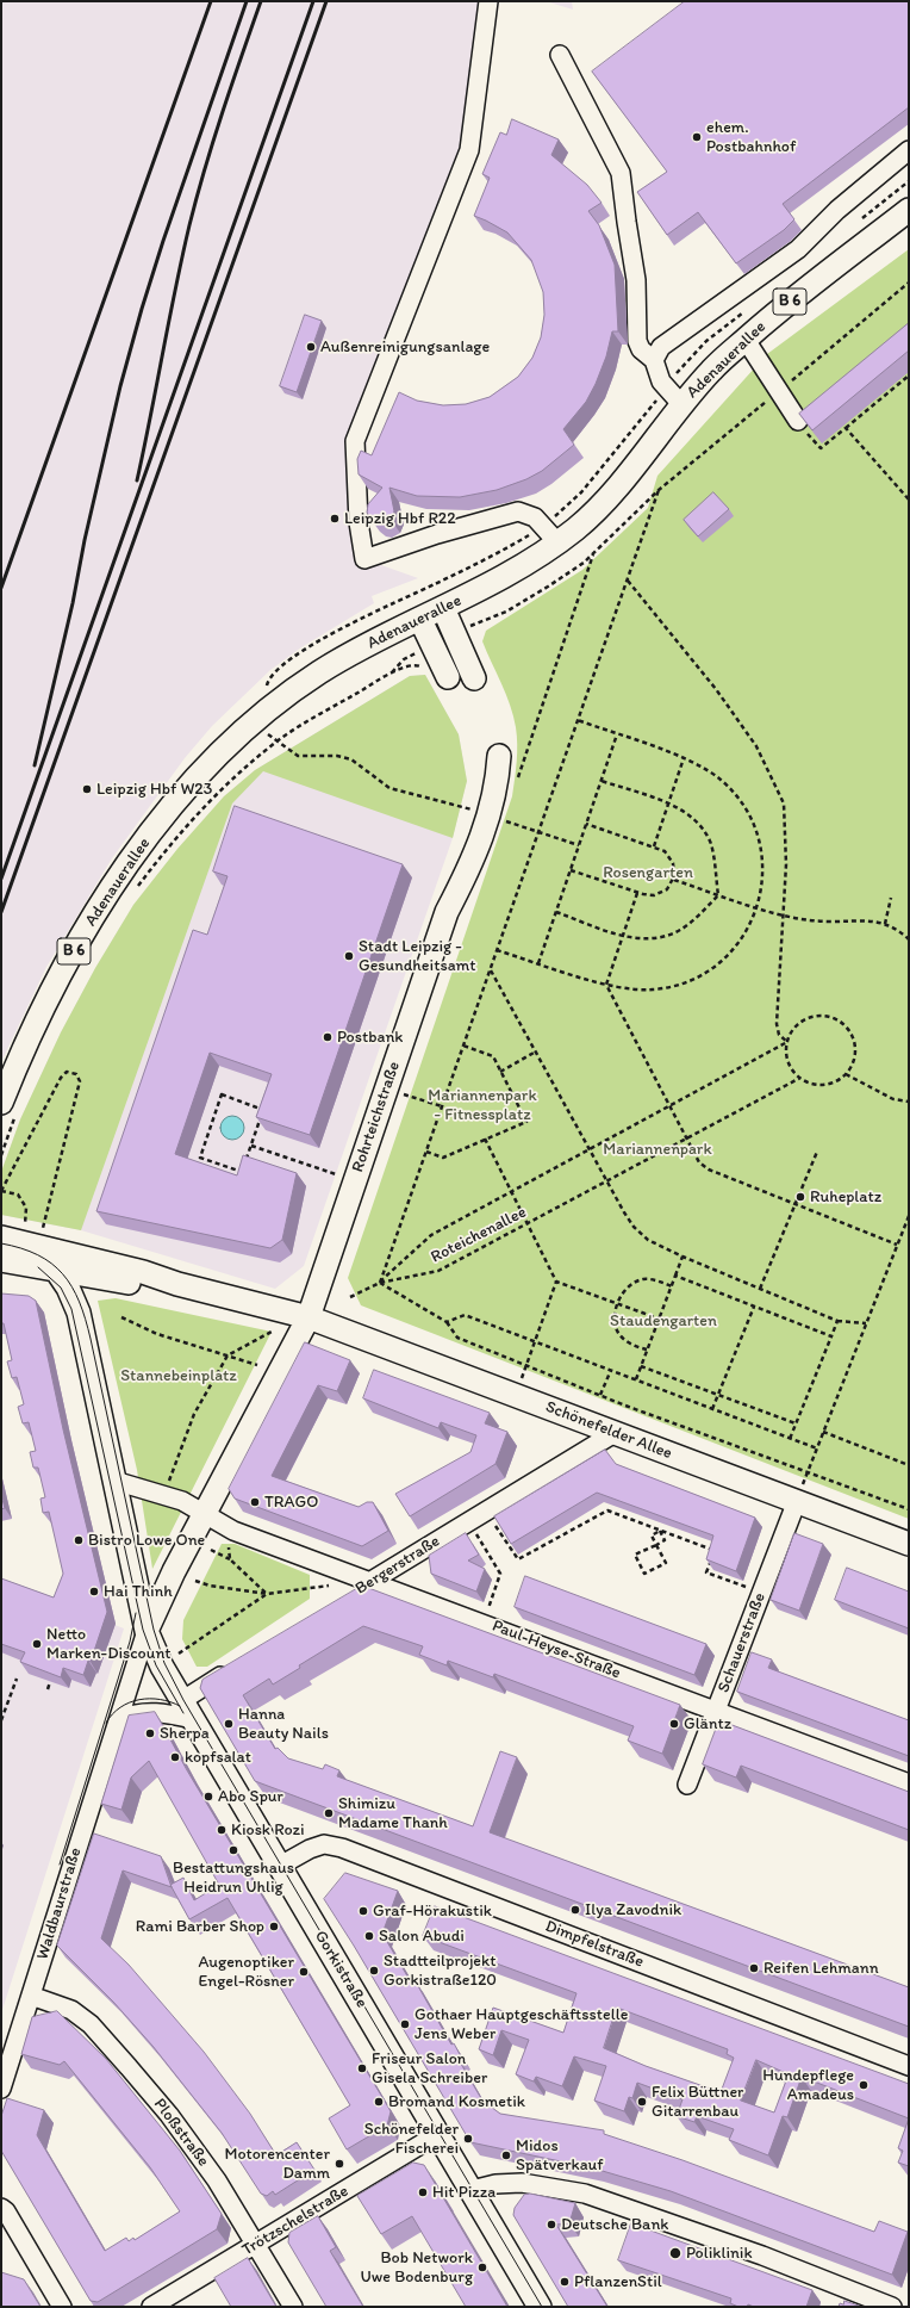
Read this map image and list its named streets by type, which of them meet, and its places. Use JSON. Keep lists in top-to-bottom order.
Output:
{
  "streets": {
    "main road": [
      "B 6",
      "Adenauerallee",
      "Rohrteichstraße",
      "Schönefelder Allee",
      "Gorkistraße"
    ],
    "street": [
      "Bergerstraße",
      "Schauerstraße",
      "Paul-Heyse-Straße",
      "Waldbaurstraße",
      "Dimpfelstraße",
      "Ploßstraße",
      "Trötzschelstraße"
    ],
    "path": ["Roteichenallee"]
  },
  "crossings": [
    ["Rohrteichstraße", "Schönefelder Allee"],
    ["Schönefelder Allee", "Bergerstraße"],
    ["Schönefelder Allee", "Schauerstraße"],
    ["Bergerstraße", "Paul-Heyse-Straße"],
    ["Schauerstraße", "Paul-Heyse-Straße"],
    ["Waldbaurstraße", "Gorkistraße"],
    ["Waldbaurstraße", "Ploßstraße"],
    ["Dimpfelstraße", "Gorkistraße"],
    ["Gorkistraße", "Trötzschelstraße"],
    ["Ploßstraße", "Trötzschelstraße"]
  ],
  "parks": [
    "Rosengarten",
    "Mariannenpark - Fitnessplatz",
    "Mariannenpark",
    "Staudengarten",
    "Stannebeinplatz"
  ],
  "places": [
    "ehem. Postbahnhof",
    "Außenreinigungsanlage",
    "Leipzig Hbf R22",
    "Leipzig Hbf W23",
    "Stadt Leipzig - Gesundheitsamt",
    "Postbank",
    "Ruheplatz",
    "TRAGO",
    "Bistro Lowe One",
    "Hai Thinh",
    "Netto Marken-Discount",
    "Hanna Beauty Nails",
    "Gläntz",
    "Sherpa",
    "kopfsalat",
    "Abo Spur",
    "Shimizu Madame Thanh",
    "Kiosk Rozi",
    "Bestattungshaus Heidrun Uhlig",
    "Ilya Zavodnik",
    "Graf-Hörakustik",
    "Rami Barber Shop",
    "Salon Abudi",
    "Reifen Lehmann",
    "Stadtteilprojekt Gorkistraße120",
    "Augenoptiker Engel-Rösner",
    "Gothaer Hauptgeschäftsstelle Jens Weber",
    "Friseur Salon Gisela Schreiber",
    "Hundepflege Amadeus",
    "Bromand Kosmetik",
    "Felix Büttner Gitarrenbau",
    "Schönefelder Fischerei",
    "Midos Spätverkauf",
    "Motorencenter Damm",
    "Hit Pizza",
    "Deutsche Bank",
    "Poliklinik",
    "Bob Network Uwe Bodenburg",
    "PflanzenStil"
  ]
}
